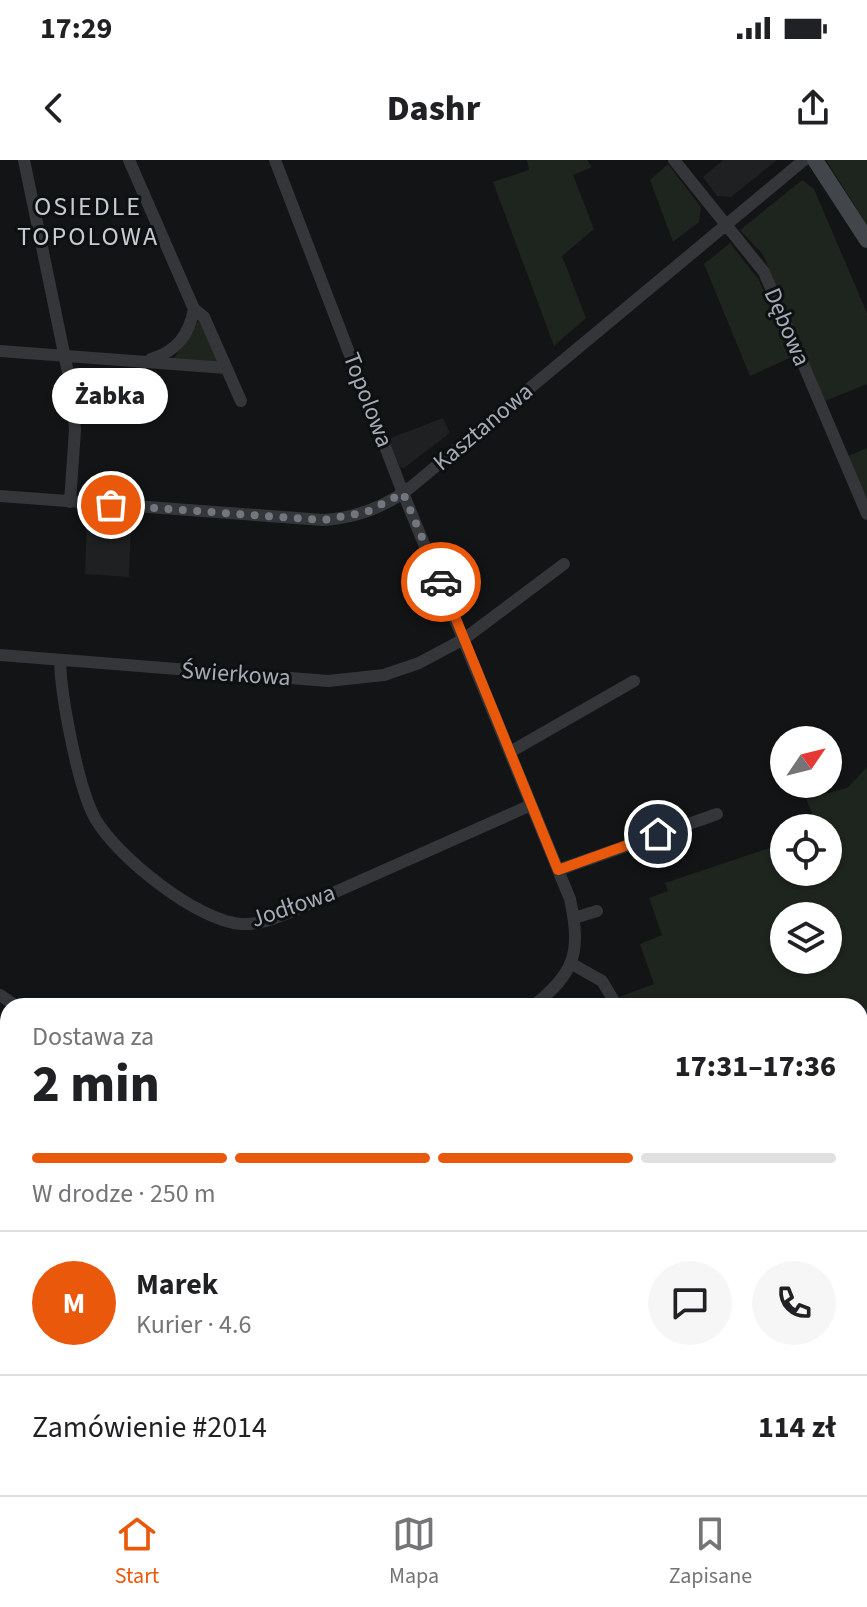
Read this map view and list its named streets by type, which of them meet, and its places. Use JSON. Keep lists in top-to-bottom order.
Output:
{
  "streets": {
    "street": [
      "Dębowa",
      "Topolowa",
      "Kasztanowa",
      "Świerkowa",
      "Jodłowa"
    ]
  },
  "crossings": [
    ["Dębowa", "Kasztanowa"],
    ["Topolowa", "Kasztanowa"],
    ["Topolowa", "Świerkowa"],
    ["Topolowa", "Jodłowa"],
    ["Świerkowa", "Jodłowa"]
  ],
  "districts": ["OSIEDLE TOPOLOWA"],
  "places": ["Żabka"],
  "north": "top right",
  "page": {
    "status": "17:29",
    "header": "Dashr",
    "bubble": "Żabka",
    "heading": ["2 min", "Dostawa za", "17:31–17:36"],
    "panel": [
      "Marek",
      "Kurier · 4.6",
      "Zamówienie #2014",
      "114 zł"
    ],
    "bar": "W drodze · 250 m",
    "round": "M",
    "tabs": ["Start", "Mapa", "Zapisane"]
  }
}
